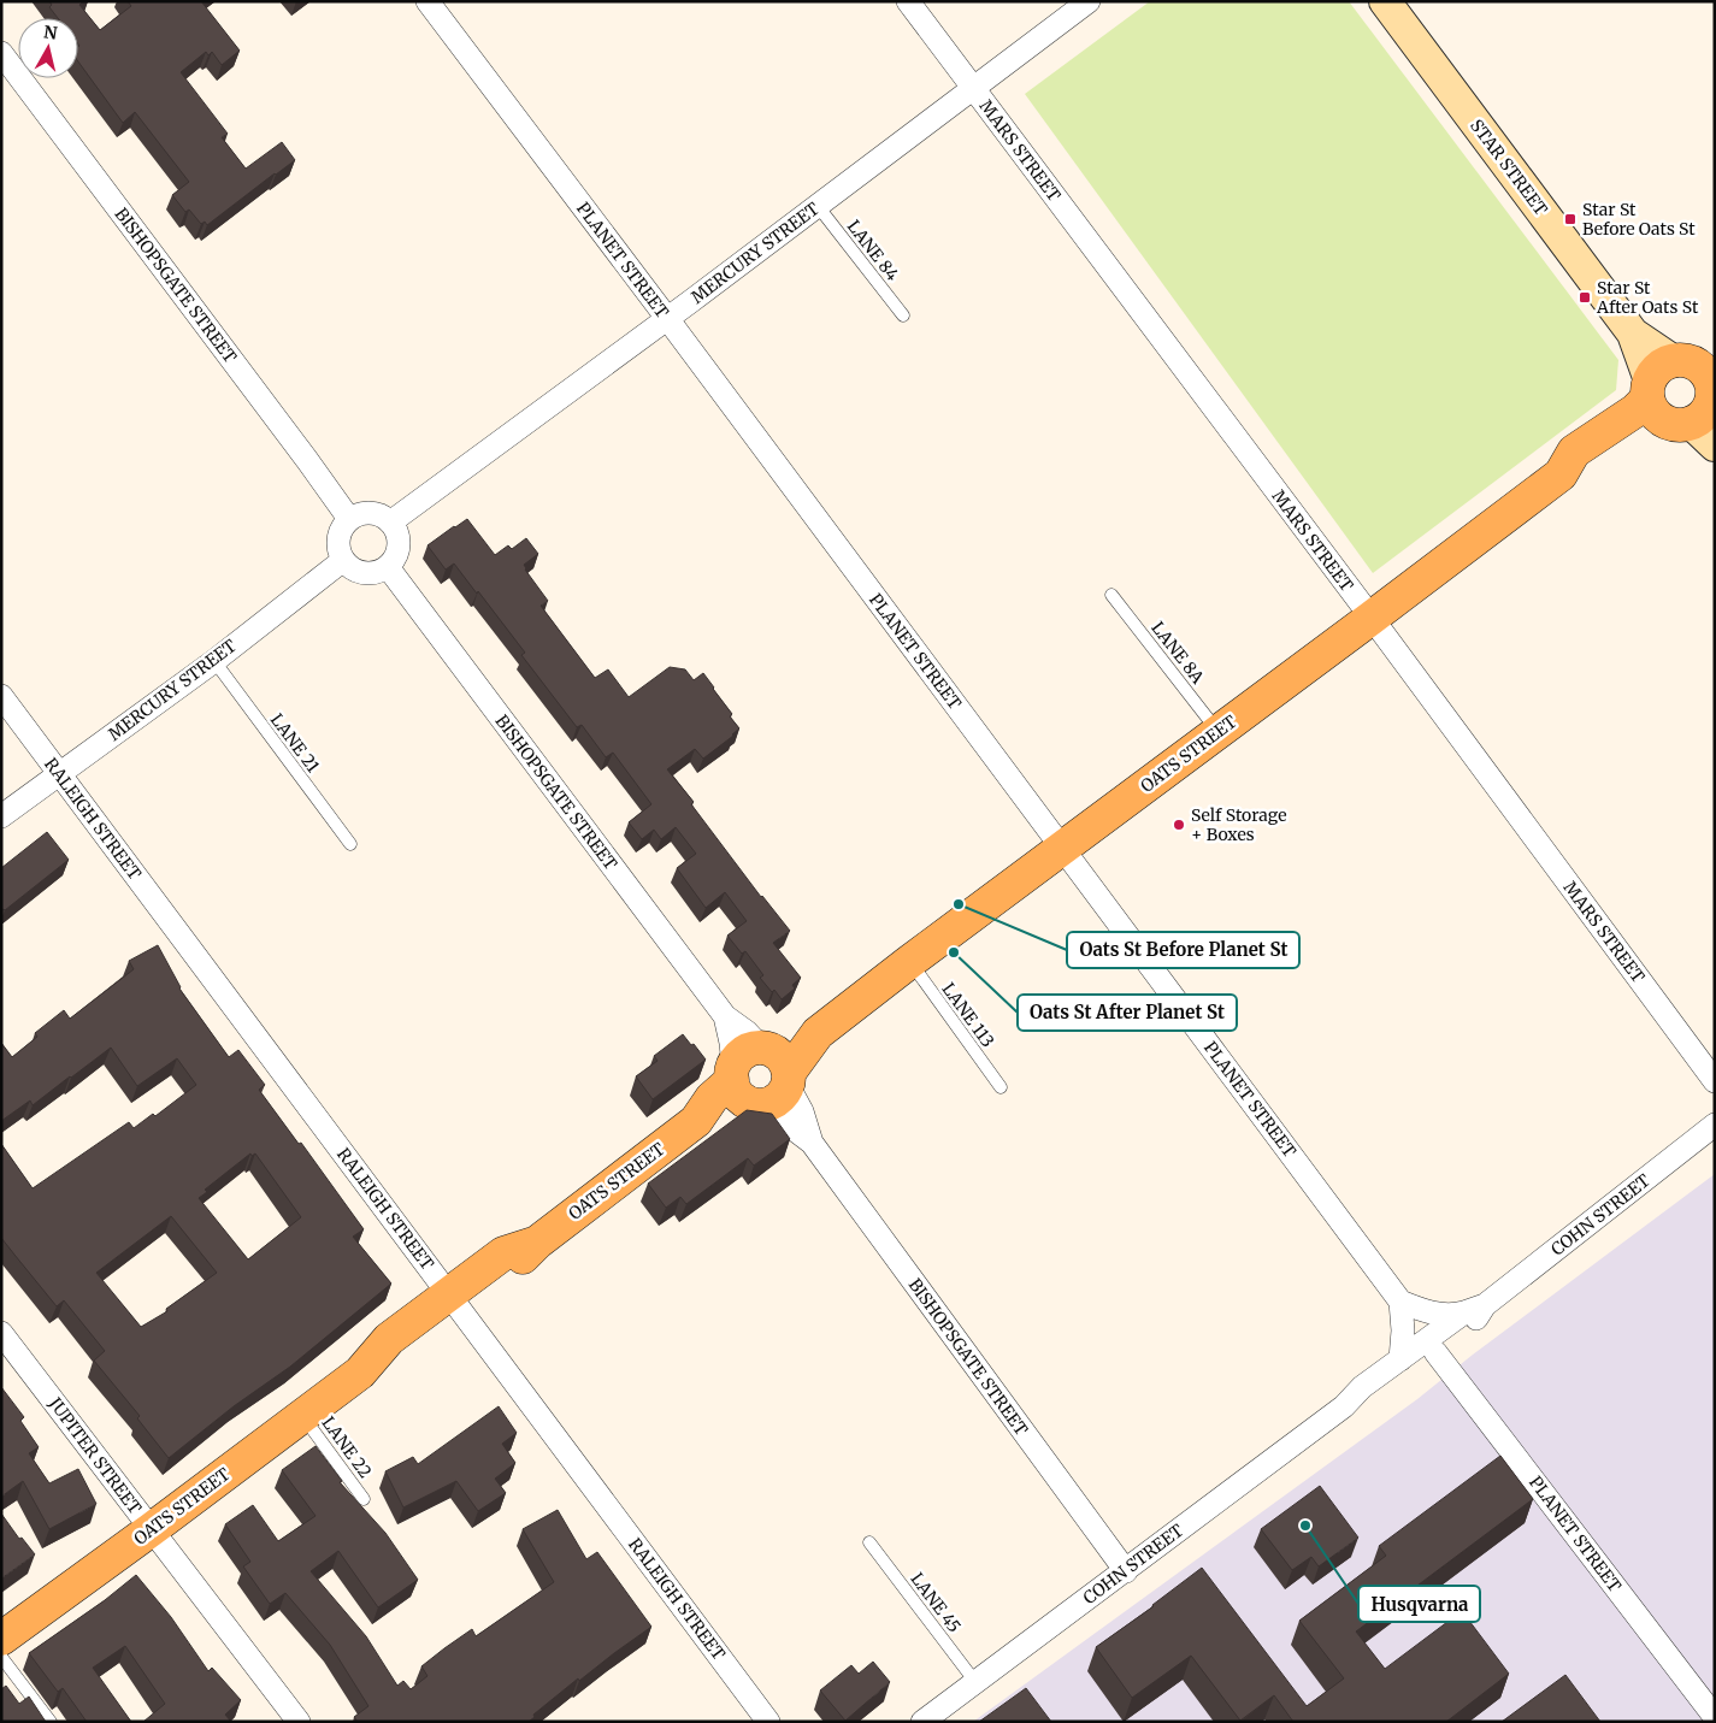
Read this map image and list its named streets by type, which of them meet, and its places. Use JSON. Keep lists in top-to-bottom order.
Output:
{
  "streets": {
    "main road": ["OATS STREET"],
    "street": [
      "MARS STREET",
      "STAR STREET",
      "MERCURY STREET",
      "PLANET STREET",
      "BISHOPSGATE STREET",
      "RALEIGH STREET",
      "COHN STREET",
      "JUPITER STREET"
    ],
    "lane": [
      "LANE 84",
      "LANE 8A",
      "LANE 21",
      "LANE 113",
      "LANE 22",
      "LANE 45"
    ]
  },
  "crossings": [
    ["MARS STREET", "MERCURY STREET"],
    ["MARS STREET", "OATS STREET"],
    ["STAR STREET", "OATS STREET"],
    ["LANE 84", "MERCURY STREET"],
    ["MERCURY STREET", "PLANET STREET"],
    ["MERCURY STREET", "BISHOPSGATE STREET"],
    ["MERCURY STREET", "LANE 21"],
    ["MERCURY STREET", "RALEIGH STREET"],
    ["PLANET STREET", "OATS STREET"],
    ["PLANET STREET", "COHN STREET"],
    ["BISHOPSGATE STREET", "OATS STREET"],
    ["BISHOPSGATE STREET", "COHN STREET"],
    ["LANE 8A", "OATS STREET"],
    ["OATS STREET", "RALEIGH STREET"],
    ["OATS STREET", "LANE 113"],
    ["OATS STREET", "LANE 22"],
    ["OATS STREET", "JUPITER STREET"],
    ["COHN STREET", "LANE 45"]
  ],
  "places": {
    "transit": ["Star St Before Oats St", "Star St After Oats St"],
    "other": [
      "Self Storage + Boxes",
      "Oats St Before Planet St",
      "Oats St After Planet St",
      "Husqvarna"
    ]
  },
  "north": "top"
}
